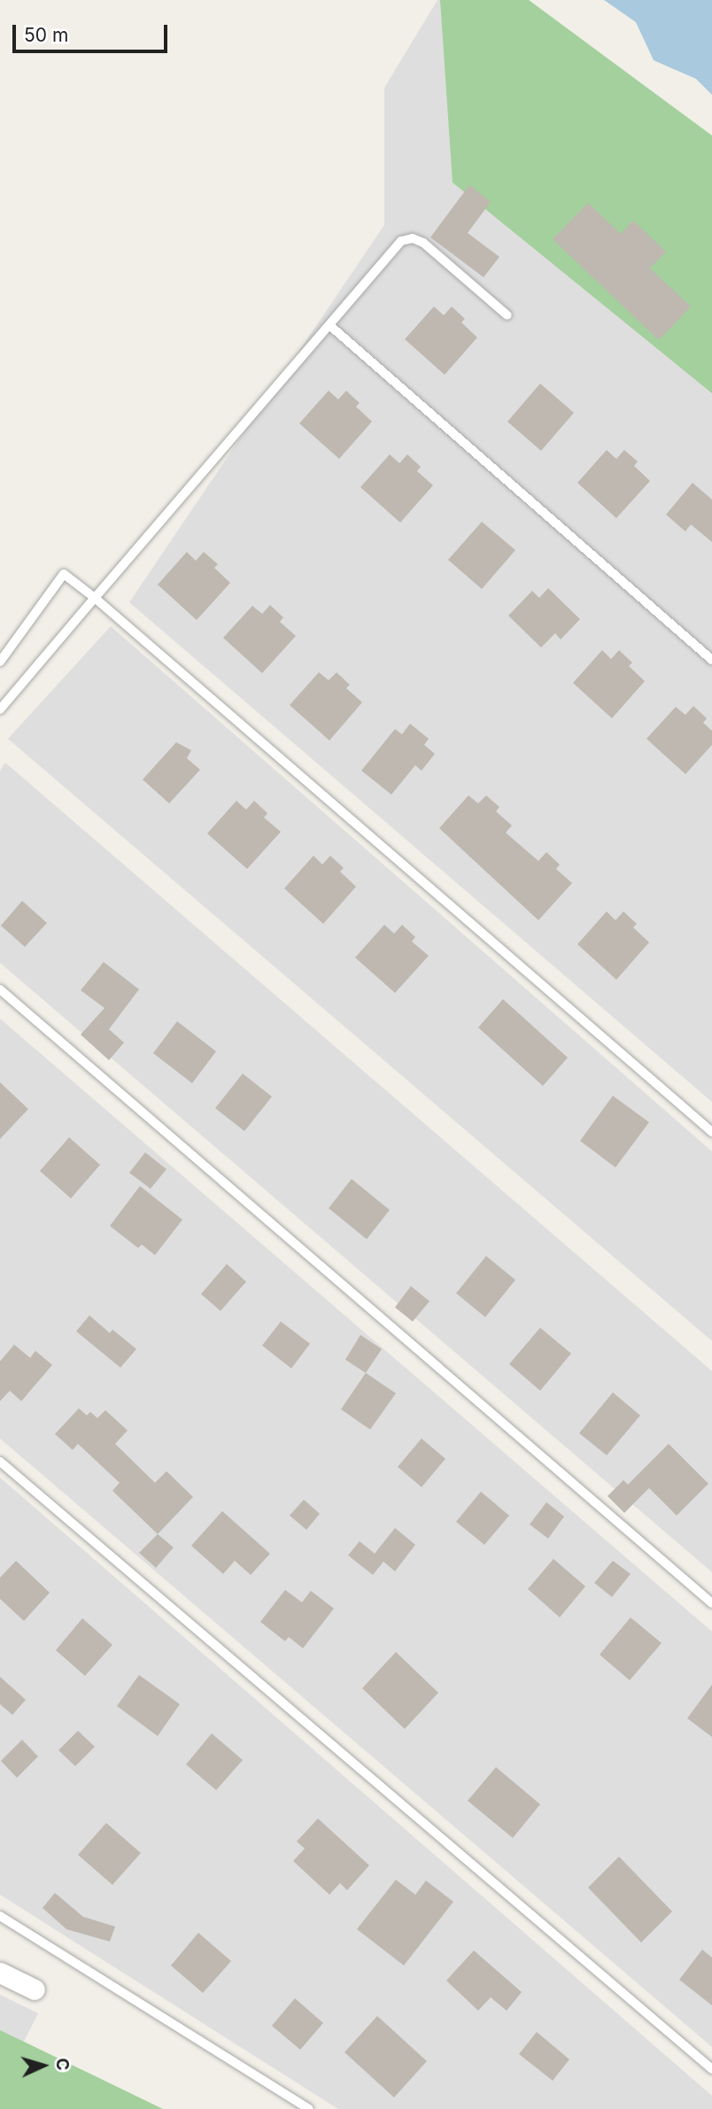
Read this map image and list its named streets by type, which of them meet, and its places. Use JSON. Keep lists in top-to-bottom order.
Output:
{
  "scale_bar": "50 m",
  "north": "right"
}
